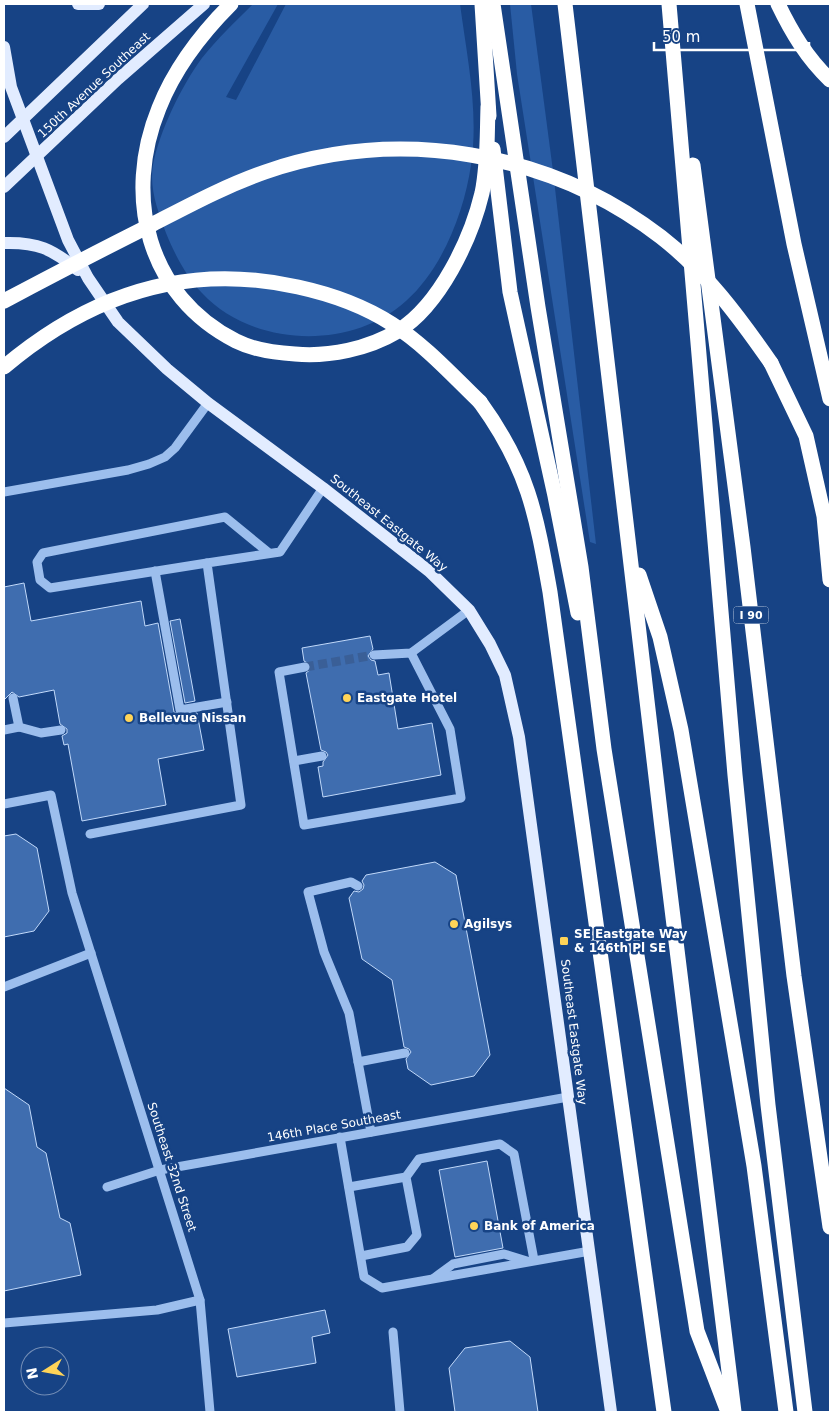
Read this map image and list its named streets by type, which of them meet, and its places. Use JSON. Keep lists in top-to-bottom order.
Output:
{
  "streets": {
    "highway": ["I 90"],
    "main road": ["150th Avenue Southeast", "Southeast Eastgate Way"],
    "street": ["146th Place Southeast", "Southeast 32nd Street"]
  },
  "crossings": [
    ["150th Avenue Southeast", "Southeast Eastgate Way"],
    ["Southeast Eastgate Way", "146th Place Southeast"],
    ["146th Place Southeast", "Southeast 32nd Street"]
  ],
  "places": {
    "other": [
      "Eastgate Hotel",
      "Bellevue Nissan",
      "Agilsys",
      "Bank of America"
    ],
    "transit": ["SE Eastgate Way & 146th Pl SE"]
  },
  "scale_bar": "50 m",
  "north": "left"
}
